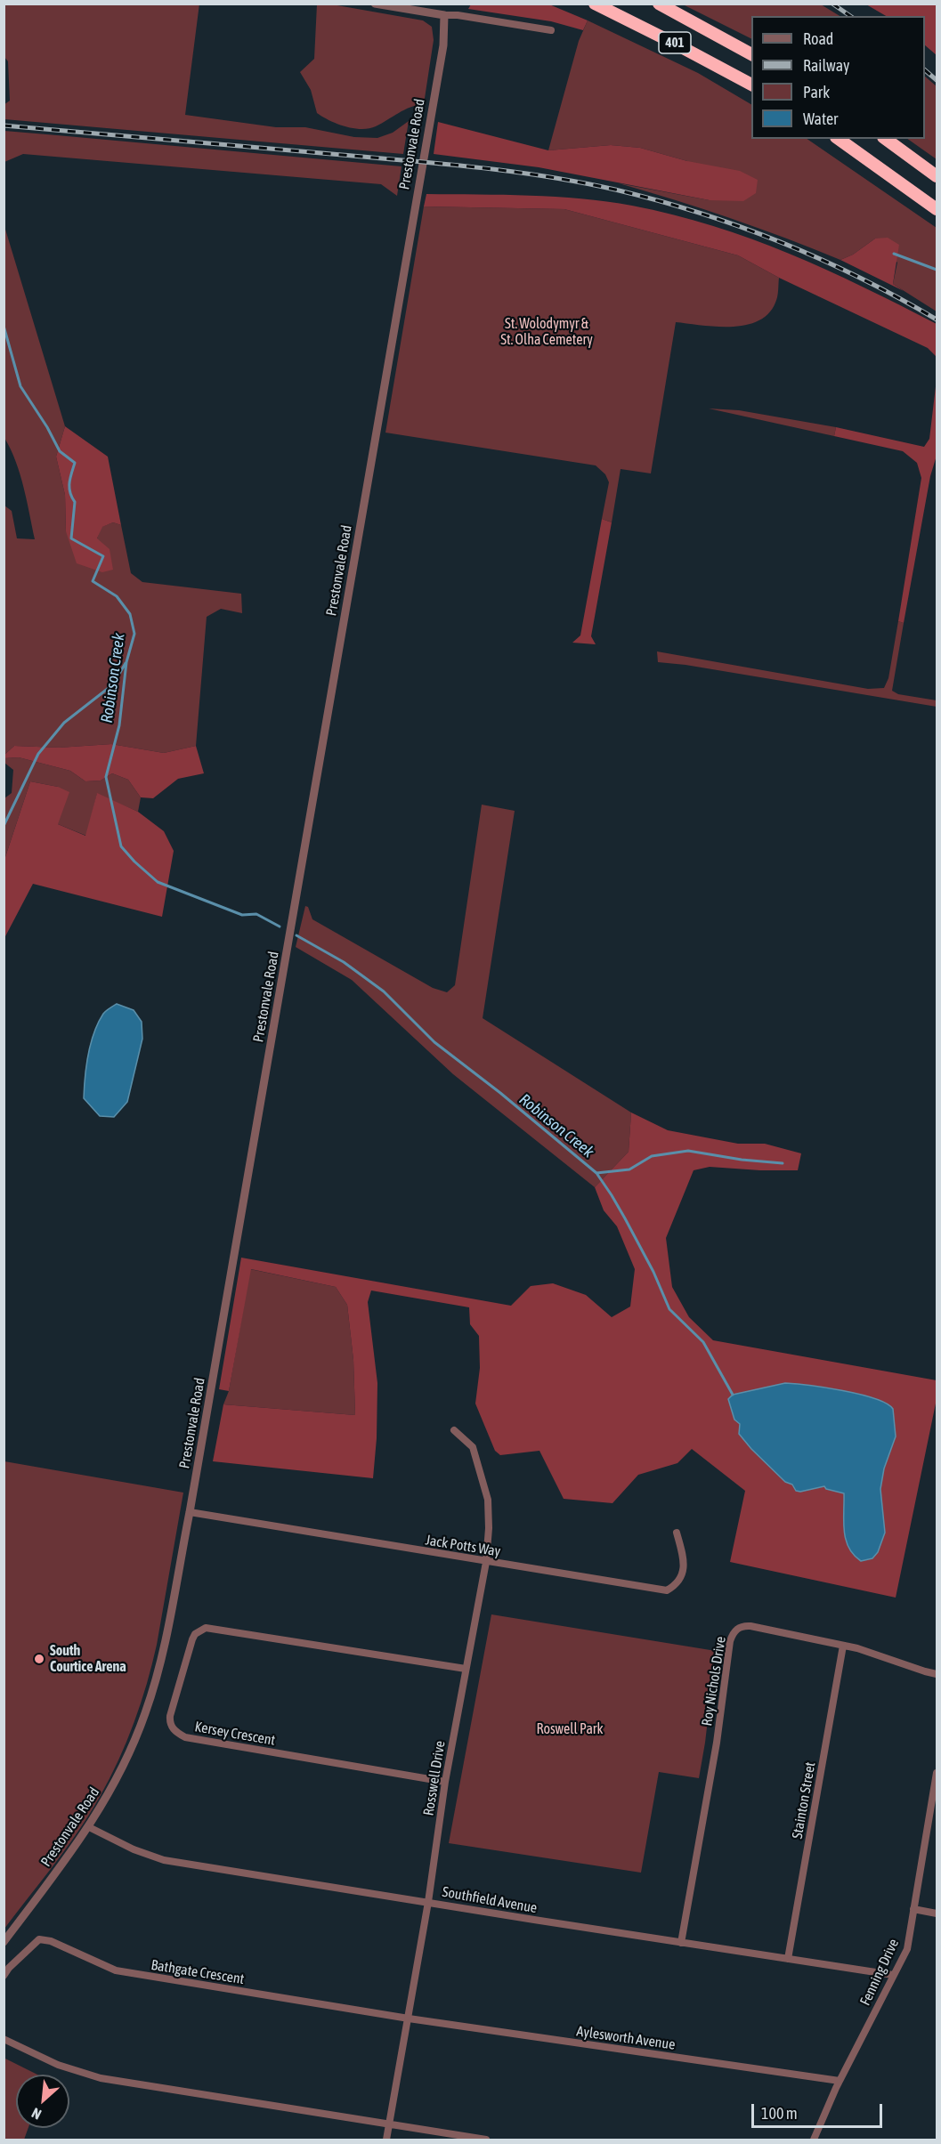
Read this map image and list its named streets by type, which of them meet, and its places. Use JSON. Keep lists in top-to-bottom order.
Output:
{
  "streets": {
    "highway": ["401"],
    "street": [
      "Prestonvale Road",
      "Jack Potts Way",
      "Roy Nichols Drive",
      "Kersey Crescent",
      "Rosswell Drive",
      "Stainton Street",
      "Southfield Avenue",
      "Bathgate Crescent",
      "Fenning Drive",
      "Aylesworth Avenue"
    ]
  },
  "crossings": [
    ["Prestonvale Road", "Jack Potts Way"],
    ["Prestonvale Road", "Southfield Avenue"],
    ["Jack Potts Way", "Rosswell Drive"],
    ["Roy Nichols Drive", "Stainton Street"],
    ["Roy Nichols Drive", "Southfield Avenue"],
    ["Kersey Crescent", "Rosswell Drive"],
    ["Rosswell Drive", "Southfield Avenue"],
    ["Rosswell Drive", "Bathgate Crescent"],
    ["Rosswell Drive", "Aylesworth Avenue"],
    ["Stainton Street", "Southfield Avenue"],
    ["Southfield Avenue", "Fenning Drive"],
    ["Bathgate Crescent", "Aylesworth Avenue"],
    ["Fenning Drive", "Aylesworth Avenue"]
  ],
  "water": ["Robinson Creek"],
  "parks": ["St. Wolodymyr & St. Olha Cemetery", "Roswell Park"],
  "places": ["South Courtice Arena"],
  "legend": [
    "Road",
    "Railway",
    "Park",
    "Water"
  ],
  "scale_bar": "100 m",
  "north": "bottom left"
}
